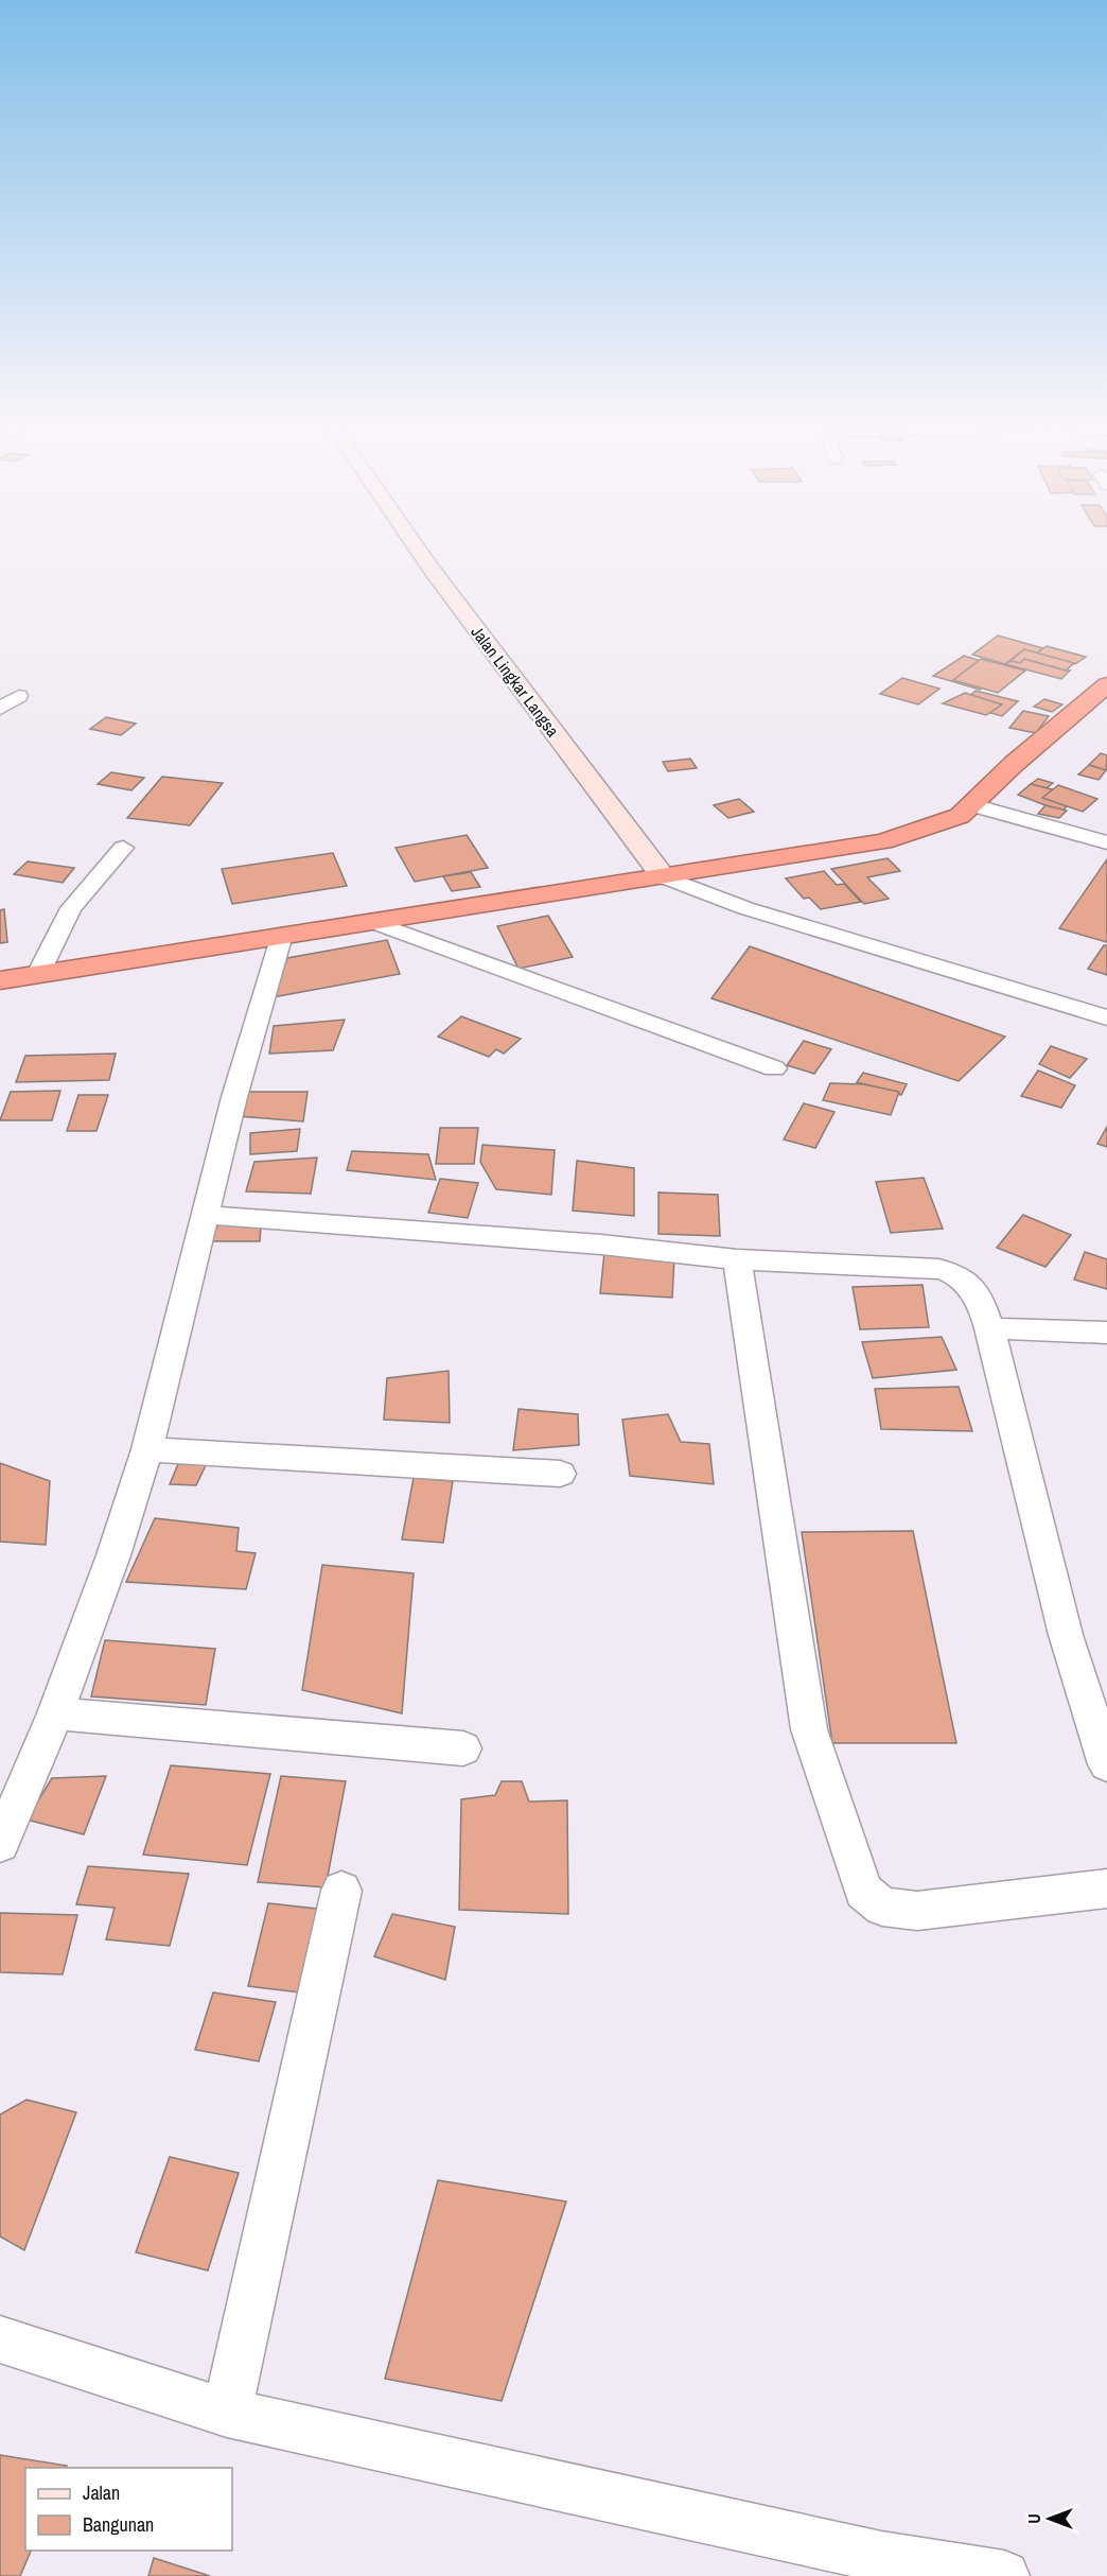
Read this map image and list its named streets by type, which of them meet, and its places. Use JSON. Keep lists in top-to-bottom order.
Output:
{
  "streets": {
    "street": ["Jalan Lingkar Langsa"]
  },
  "legend": ["Jalan", "Bangunan"],
  "north": "left"
}
